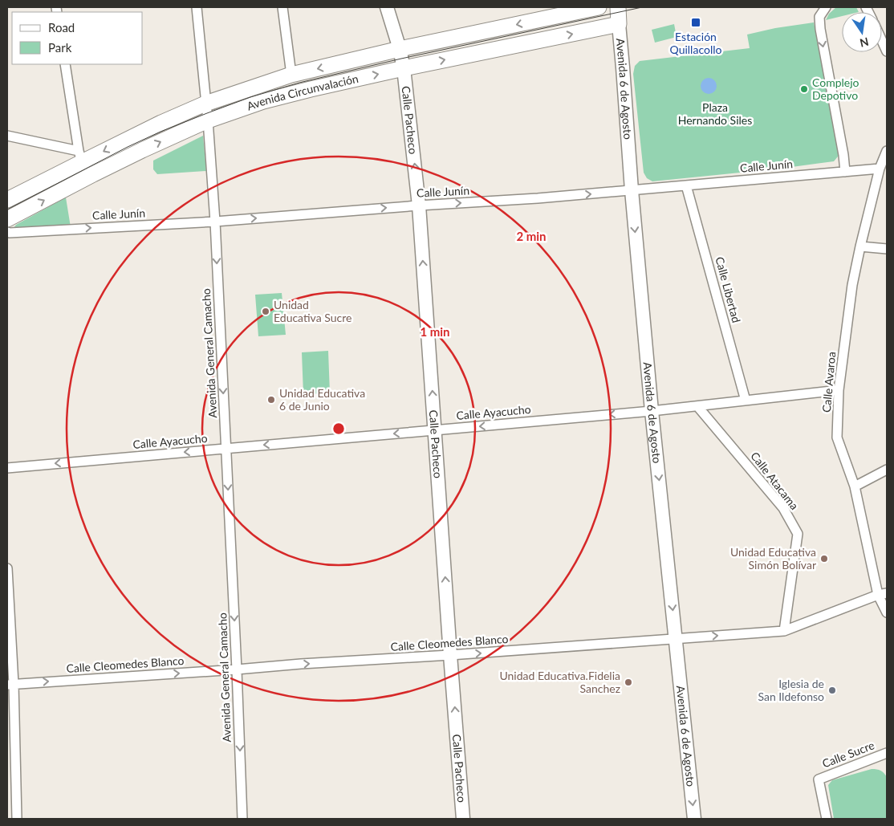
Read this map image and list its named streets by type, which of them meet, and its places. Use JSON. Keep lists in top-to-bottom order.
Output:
{
  "streets": {
    "main road": ["Avenida 6 de Agosto", "Avenida Circunvalación", "Calle Pacheco"],
    "street": [
      "Calle Junín",
      "Calle Libertad",
      "Avenida General Camacho",
      "Calle Avaroa",
      "Calle Ayacucho",
      "Calle Atacama",
      "Calle Cleomedes Blanco",
      "Calle Sucre"
    ]
  },
  "crossings": [
    ["Avenida 6 de Agosto", "Avenida Circunvalación"],
    ["Avenida 6 de Agosto", "Calle Junín"],
    ["Avenida 6 de Agosto", "Calle Ayacucho"],
    ["Avenida 6 de Agosto", "Calle Cleomedes Blanco"],
    ["Avenida Circunvalación", "Calle Pacheco"],
    ["Avenida Circunvalación", "Avenida General Camacho"],
    ["Calle Pacheco", "Calle Junín"],
    ["Calle Pacheco", "Calle Ayacucho"],
    ["Calle Pacheco", "Calle Cleomedes Blanco"],
    ["Calle Junín", "Calle Libertad"],
    ["Calle Junín", "Avenida General Camacho"],
    ["Calle Junín", "Calle Avaroa"],
    ["Calle Libertad", "Calle Ayacucho"],
    ["Avenida General Camacho", "Calle Ayacucho"],
    ["Avenida General Camacho", "Calle Cleomedes Blanco"],
    ["Calle Avaroa", "Calle Ayacucho"],
    ["Calle Avaroa", "Calle Cleomedes Blanco"],
    ["Calle Ayacucho", "Calle Atacama"],
    ["Calle Atacama", "Calle Cleomedes Blanco"]
  ],
  "one_way": [
    "Avenida 6 de Agosto",
    "Calle Pacheco",
    "Calle Junín",
    "Avenida General Camacho",
    "Calle Ayacucho",
    "Calle Cleomedes Blanco"
  ],
  "parks": ["Plaza Hernando Siles"],
  "places": {
    "transit": ["Estación Quillacollo"],
    "other": [
      "Complejo Depotivo",
      "Unidad Educativa Sucre",
      "Unidad Educativa 6 de Junio",
      "Unidad Educativa Simón Bolívar",
      "Unidad Educativa.Fidelia Sanchez",
      "Iglesia de San Ildefonso"
    ]
  },
  "legend": ["Road", "Park"],
  "north": "bottom",
  "rings": ["2 min", "1 min"]
}
